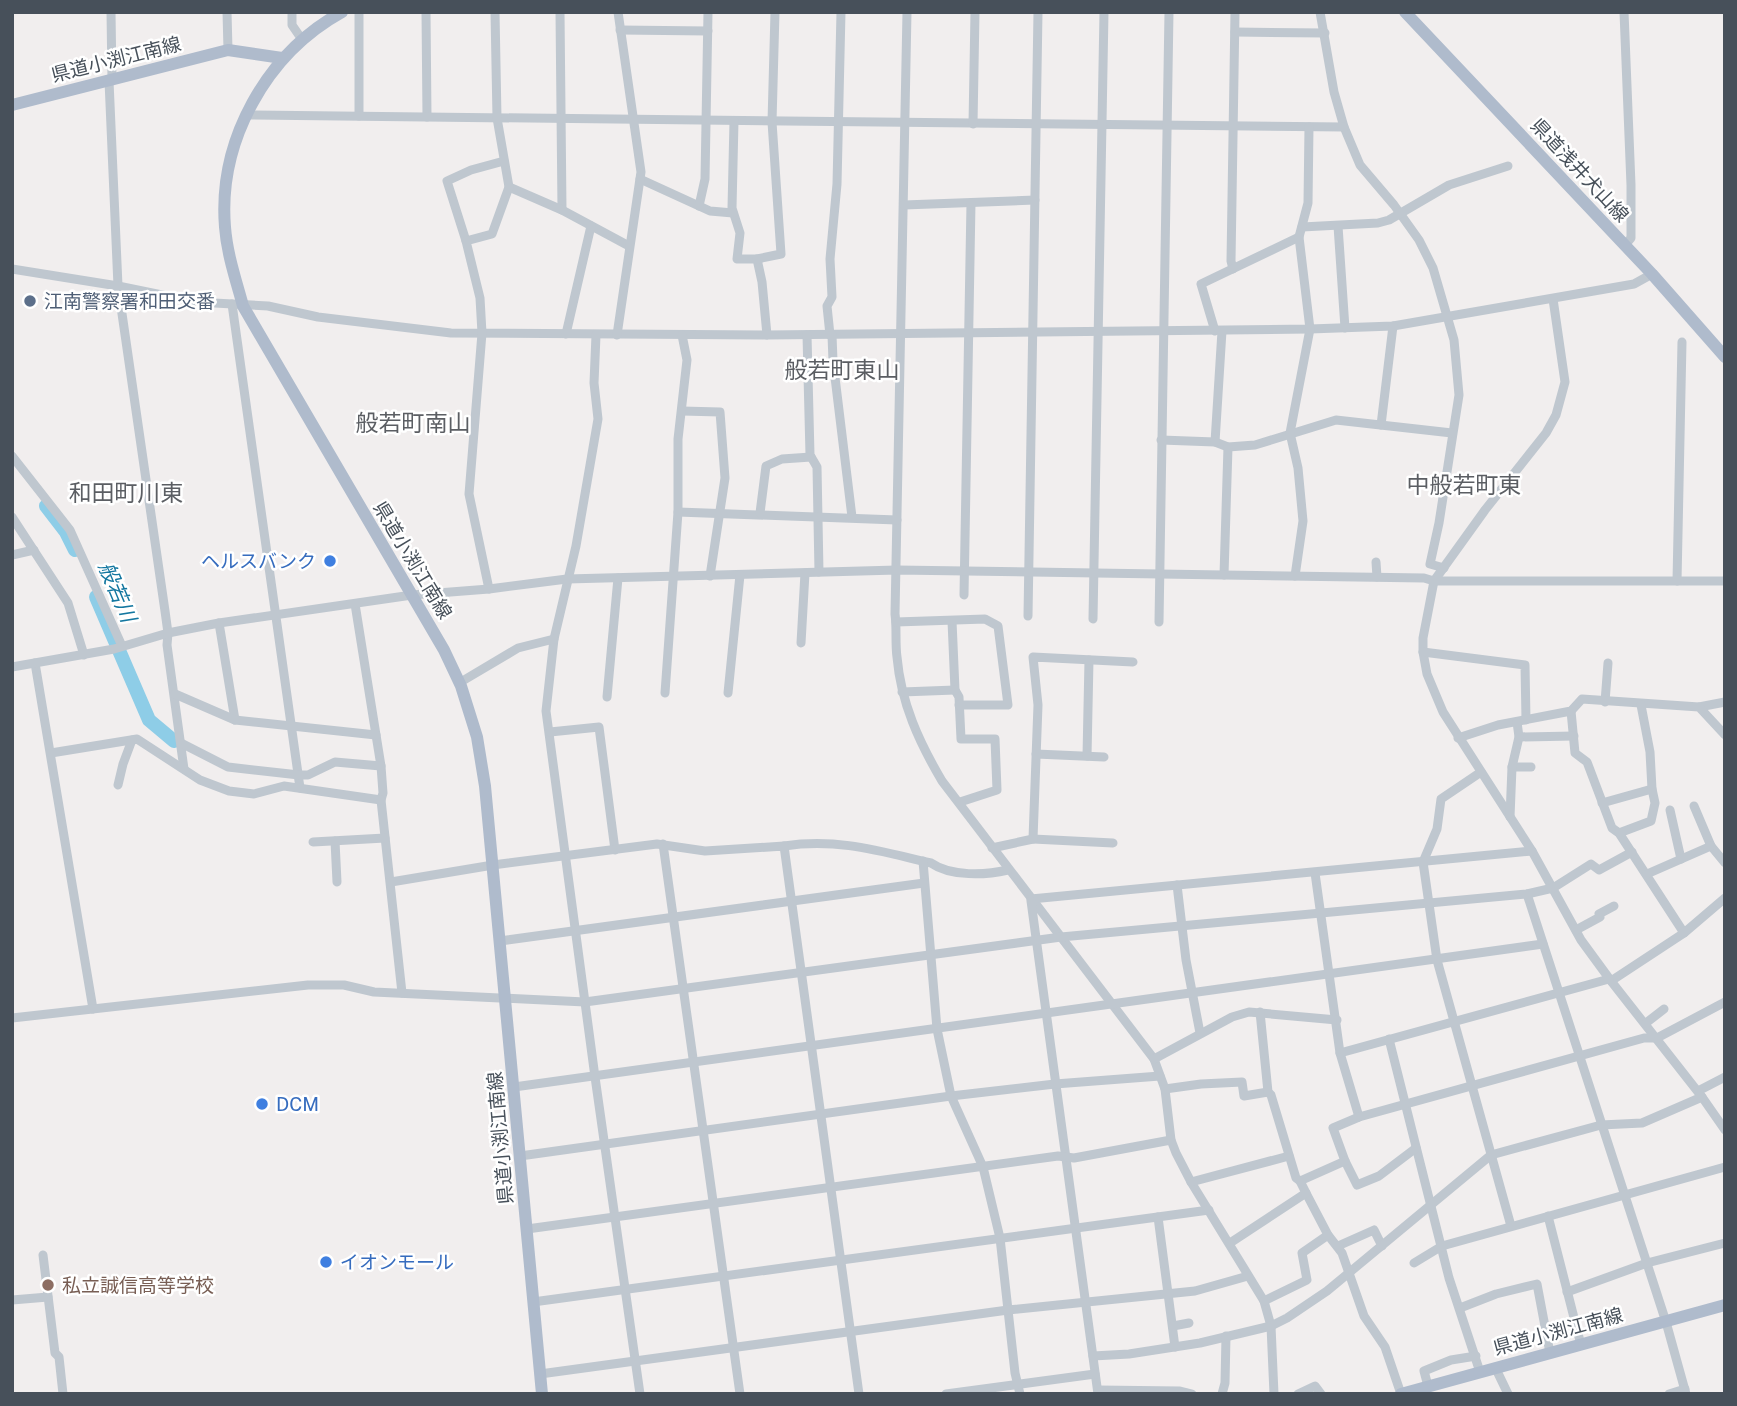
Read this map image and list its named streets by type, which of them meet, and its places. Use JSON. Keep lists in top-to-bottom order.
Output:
{
  "streets": {
    "main road": ["県道小渕江南線", "県道浅井犬山線"]
  },
  "districts": [
    "般若町東山",
    "般若町南山",
    "中般若町東",
    "和田町川東"
  ],
  "water": ["般若川"],
  "places": [
    "江南警察署和田交番",
    "ヘルスバンク",
    "DCM",
    "イオンモール",
    "私立誠信高等学校"
  ]
}
